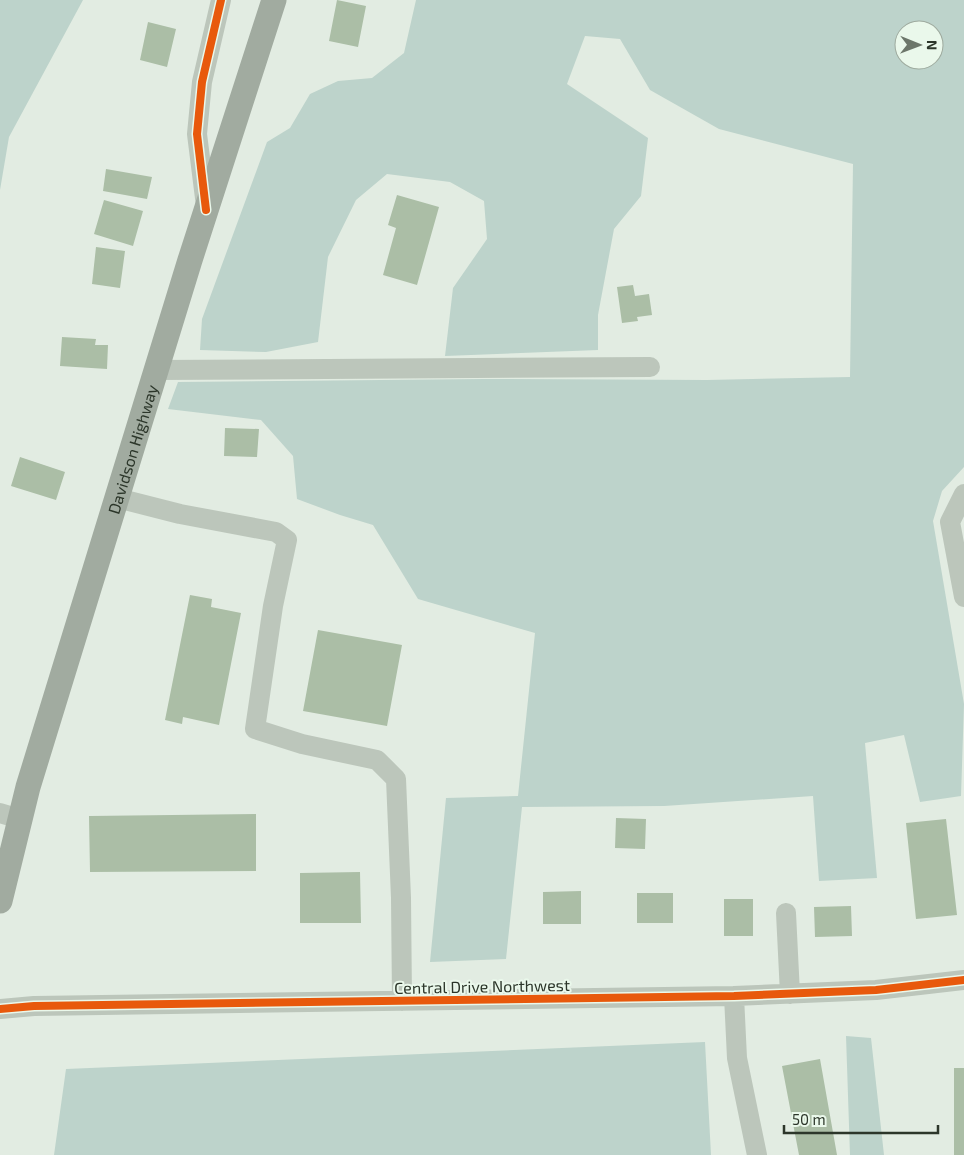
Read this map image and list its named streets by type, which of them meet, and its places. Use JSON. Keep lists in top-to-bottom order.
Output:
{
  "streets": {
    "main road": ["Davidson Highway"],
    "street": ["Central Drive Northwest"]
  },
  "scale_bar": "50 m",
  "north": "right"
}
